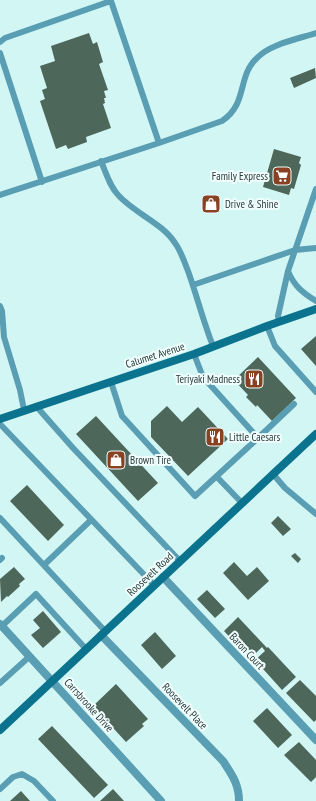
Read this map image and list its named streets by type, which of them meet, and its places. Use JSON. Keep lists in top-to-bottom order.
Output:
{
  "streets": {
    "street": [
      "Calumet Avenue",
      "Roosevelt Road",
      "Baron Court",
      "Carrsbrooke Drive",
      "Roosevelt Place"
    ]
  },
  "crossings": [
    ["Roosevelt Road", "Baron Court"],
    ["Roosevelt Road", "Carrsbrooke Drive"],
    ["Roosevelt Road", "Roosevelt Place"]
  ],
  "places": {
    "supermarket": ["Family Express"],
    "shop": ["Drive & Shine", "Brown Tire"],
    "restaurant": ["Teriyaki Madness", "Little Caesars"]
  }
}
